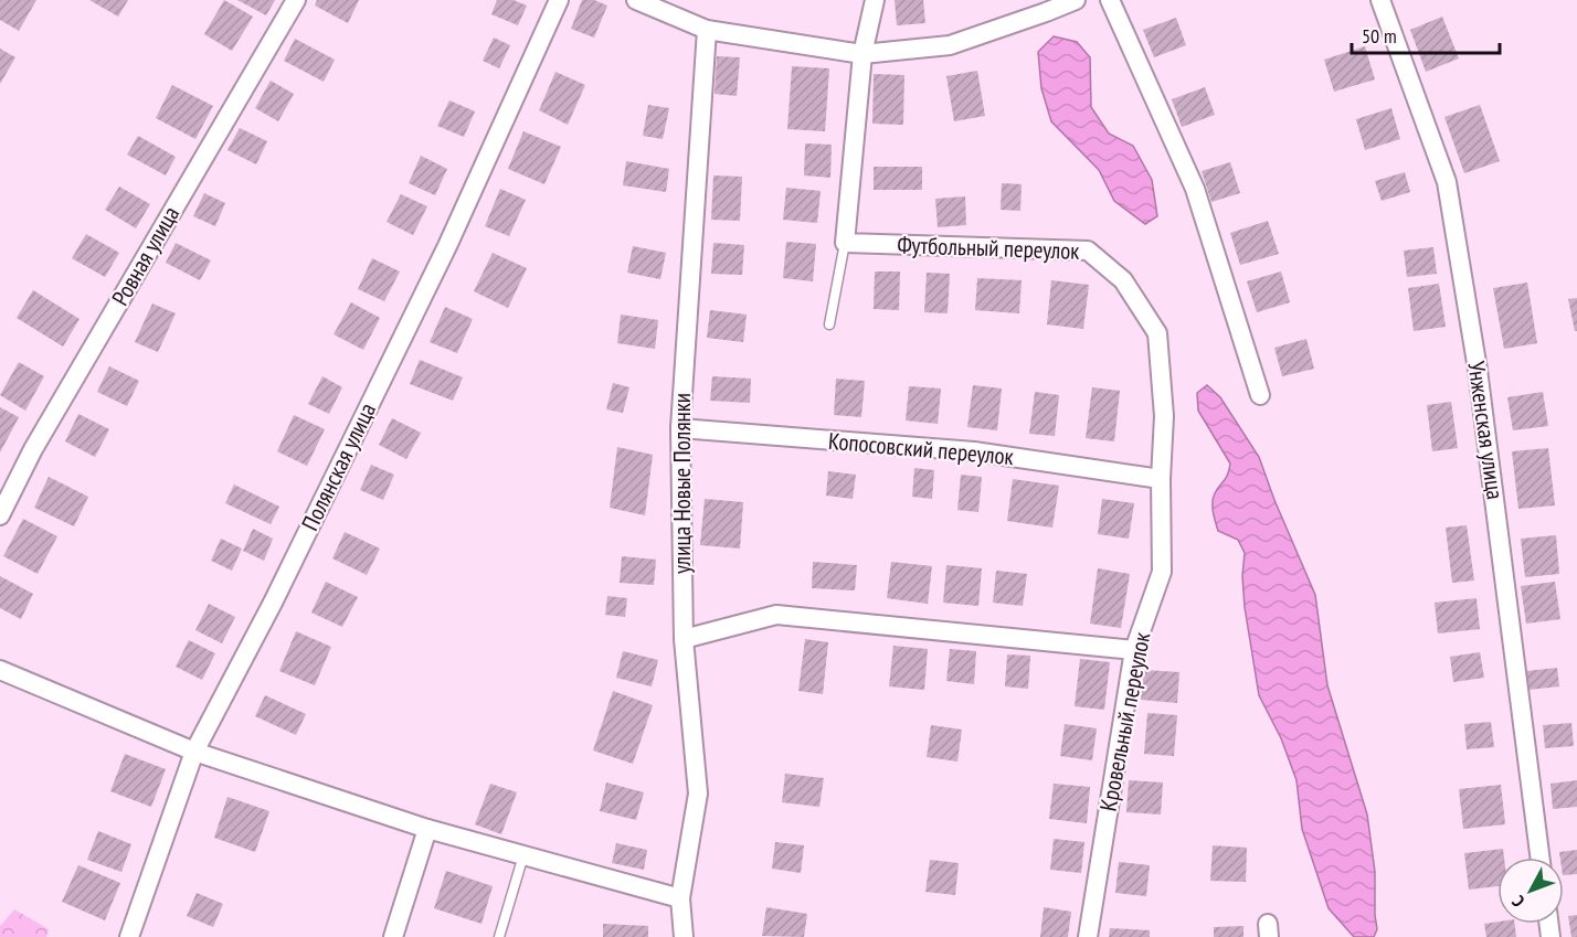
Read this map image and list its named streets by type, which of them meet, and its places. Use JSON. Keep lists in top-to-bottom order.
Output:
{
  "streets": {
    "street": [
      "Футбольный переулок",
      "Ровная улица",
      "Унженская улица",
      "Копосовский переулок",
      "Полянская улица",
      "улица Новые Полянки",
      "Кровельный переулок"
    ]
  },
  "crossings": [
    ["Футбольный переулок", "Кровельный переулок"],
    ["Копосовский переулок", "улица Новые Полянки"],
    ["Копосовский переулок", "Кровельный переулок"]
  ],
  "scale_bar": "50 m",
  "north": "bottom left"
}
